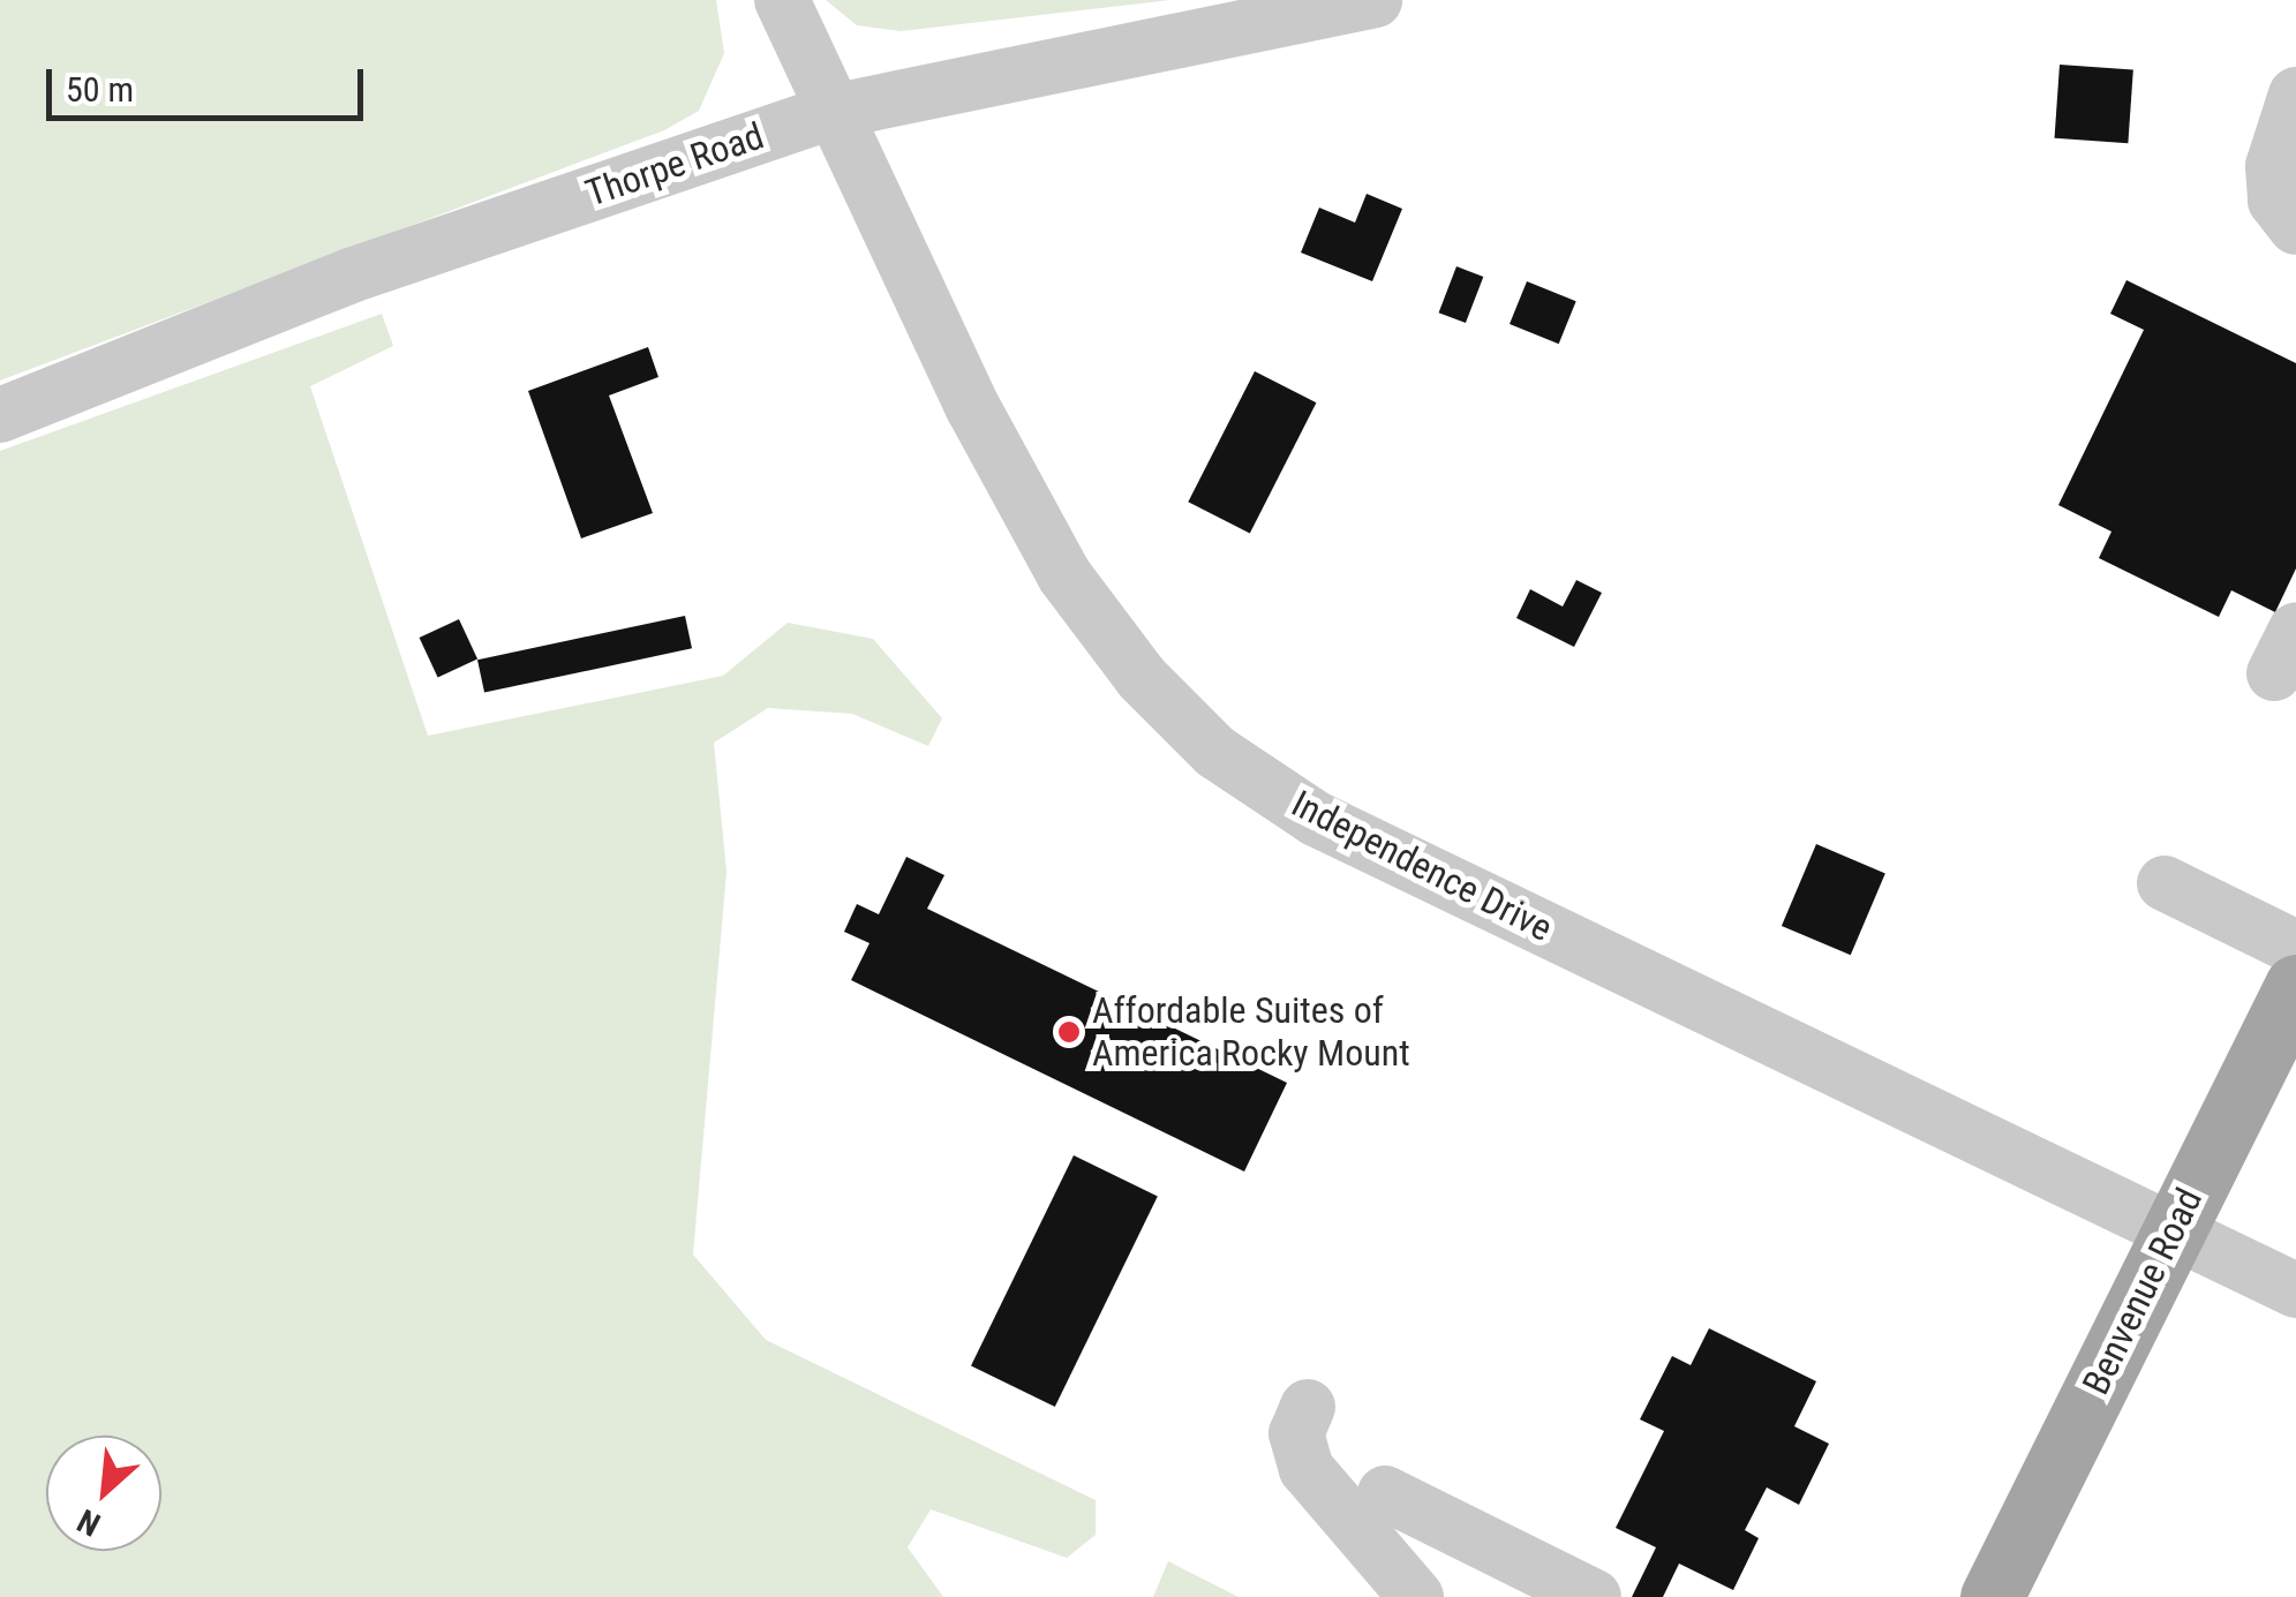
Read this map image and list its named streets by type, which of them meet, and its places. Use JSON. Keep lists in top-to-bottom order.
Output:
{
  "streets": {
    "main road": ["Benvenue Road"],
    "street": ["Thorpe Road", "Independence Drive"]
  },
  "crossings": [
    ["Thorpe Road", "Independence Drive"],
    ["Independence Drive", "Benvenue Road"]
  ],
  "places": ["Affordable Suites of America Rocky Mount"],
  "scale_bar": "50 m",
  "north": "bottom left"
}
